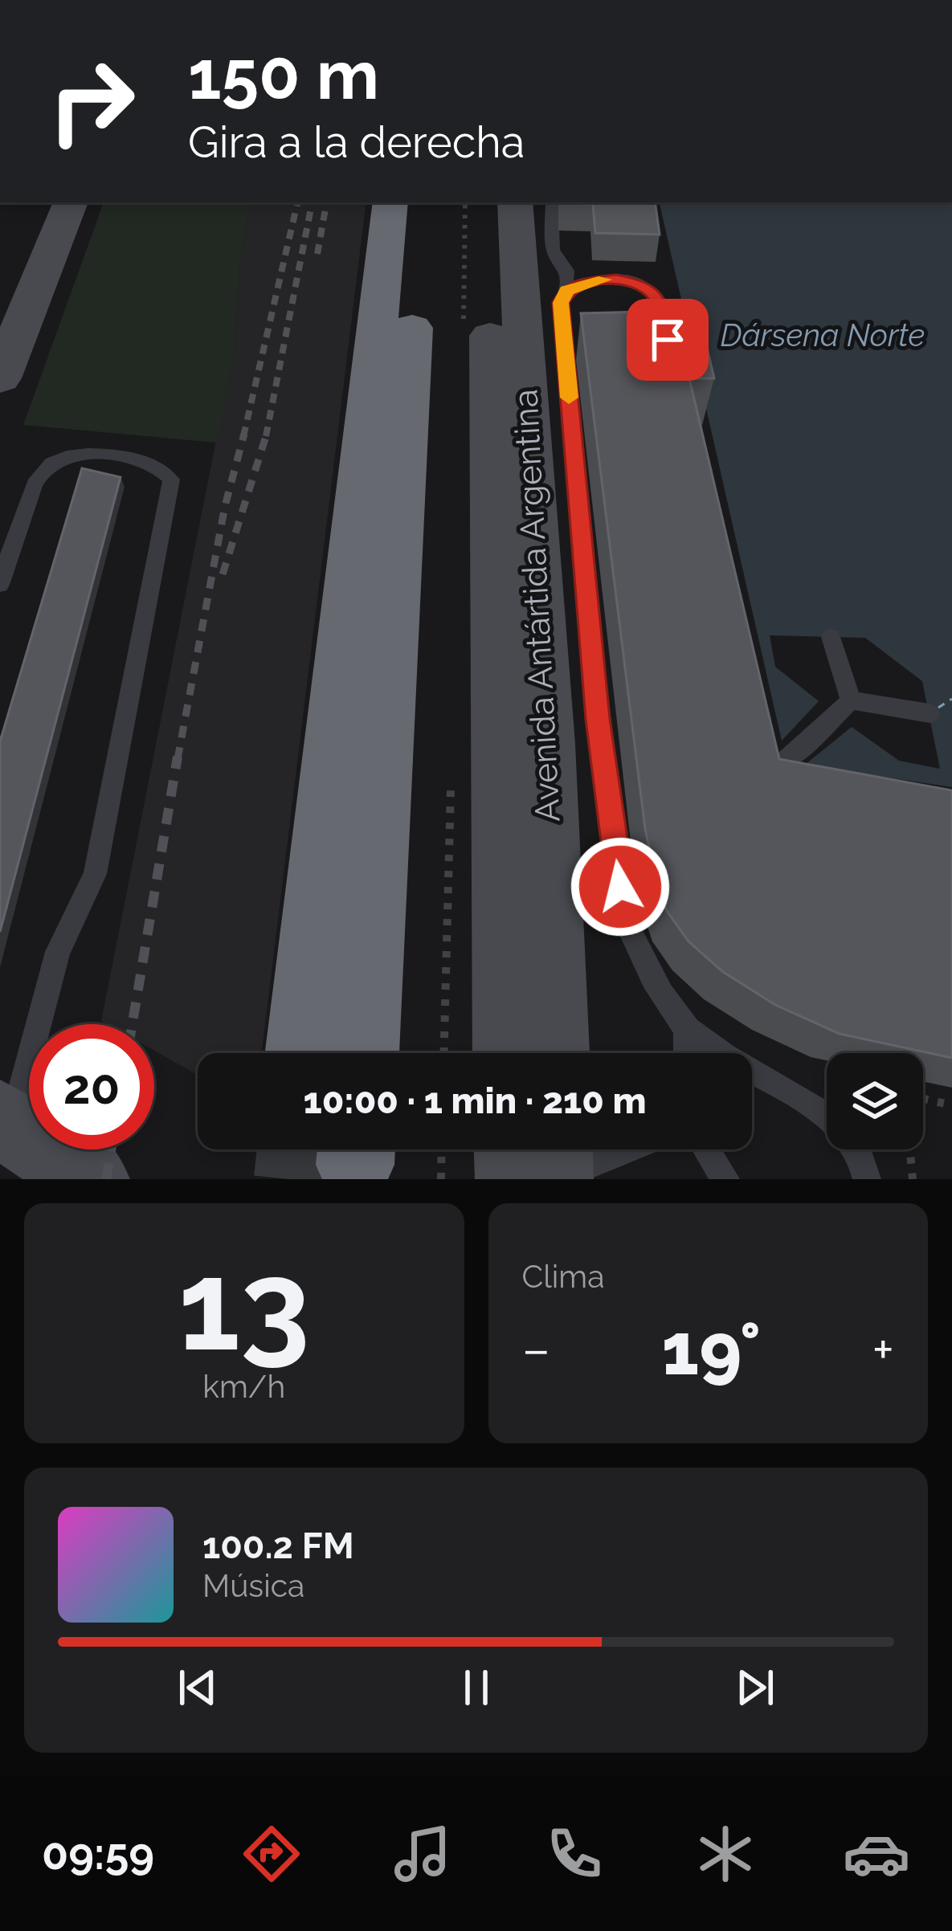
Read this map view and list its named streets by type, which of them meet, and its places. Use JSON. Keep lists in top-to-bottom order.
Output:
{
  "streets": {
    "main road": ["Avenida Antártida Argentina"]
  },
  "water": ["Dársena Norte"],
  "page": {
    "turn": ["150 m", "Gira a la derecha"],
    "limit": "20",
    "trip": "10:00 · 1 min · 210 m",
    "tile": [
      ["13", "km/h"],
      "Clima"
    ],
    "heat": ["−", "19°", "+"],
    "song": ["100.2 FM", "Música"],
    "tabs": "09:59"
  }
}
